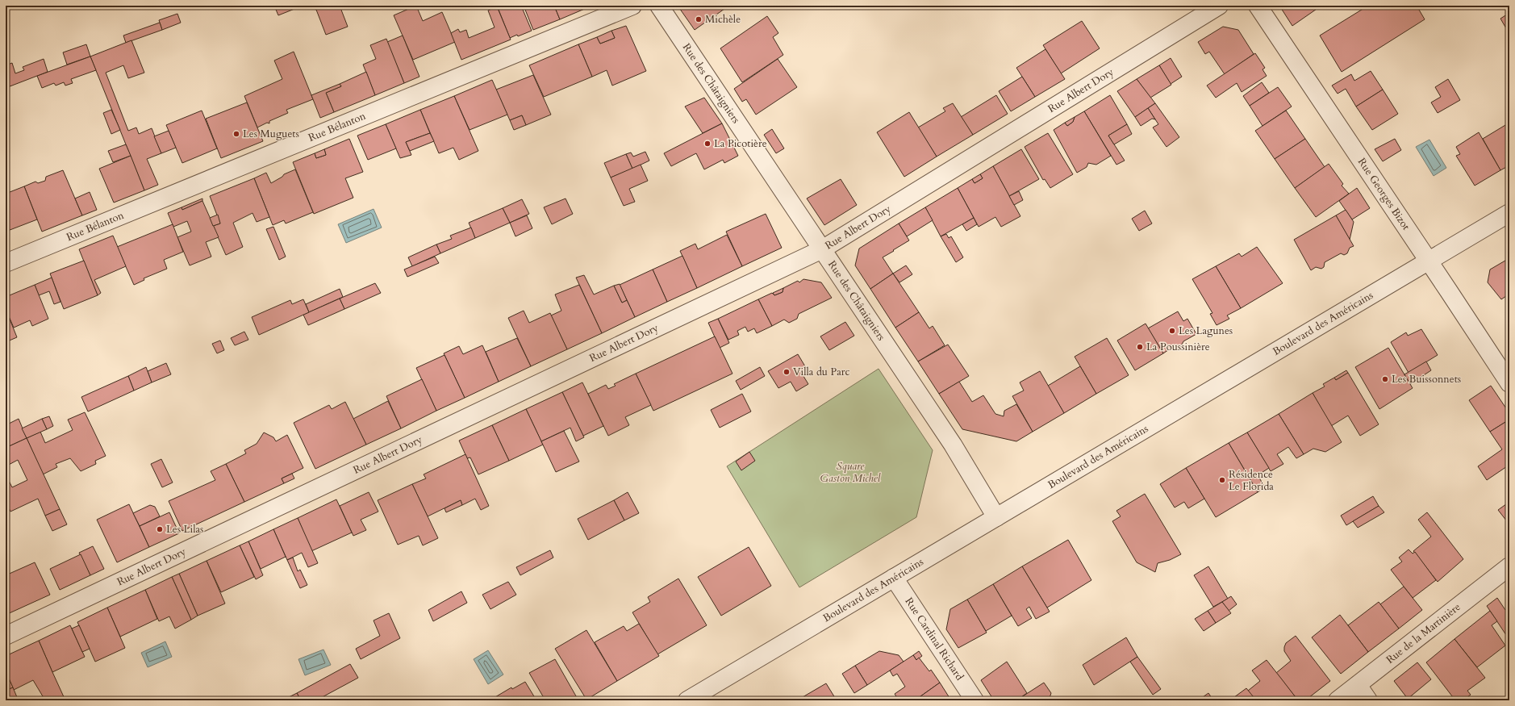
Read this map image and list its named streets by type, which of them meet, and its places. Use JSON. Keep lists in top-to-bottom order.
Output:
{
  "streets": {
    "street": [
      "Rue des Châtaigniers",
      "Rue Albert Dory",
      "Rue Bélanton",
      "Rue Georges Bizot",
      "Boulevard des Américains",
      "Rue de la Martinière",
      "Rue Cardinal Richard"
    ]
  },
  "crossings": [
    ["Rue des Châtaigniers", "Rue Albert Dory"],
    ["Rue des Châtaigniers", "Boulevard des Américains"],
    ["Rue Georges Bizot", "Boulevard des Américains"],
    ["Boulevard des Américains", "Rue Cardinal Richard"]
  ],
  "parks": ["Square Gaston Michel"],
  "places": [
    "Michèle",
    "Les Muguets",
    "La Picotière",
    "Les Lagunes",
    "La Poussinière",
    "Villa du Parc",
    "Les Buissonnets",
    "Résidence Le Florida",
    "Les Lilas"
  ]
}
